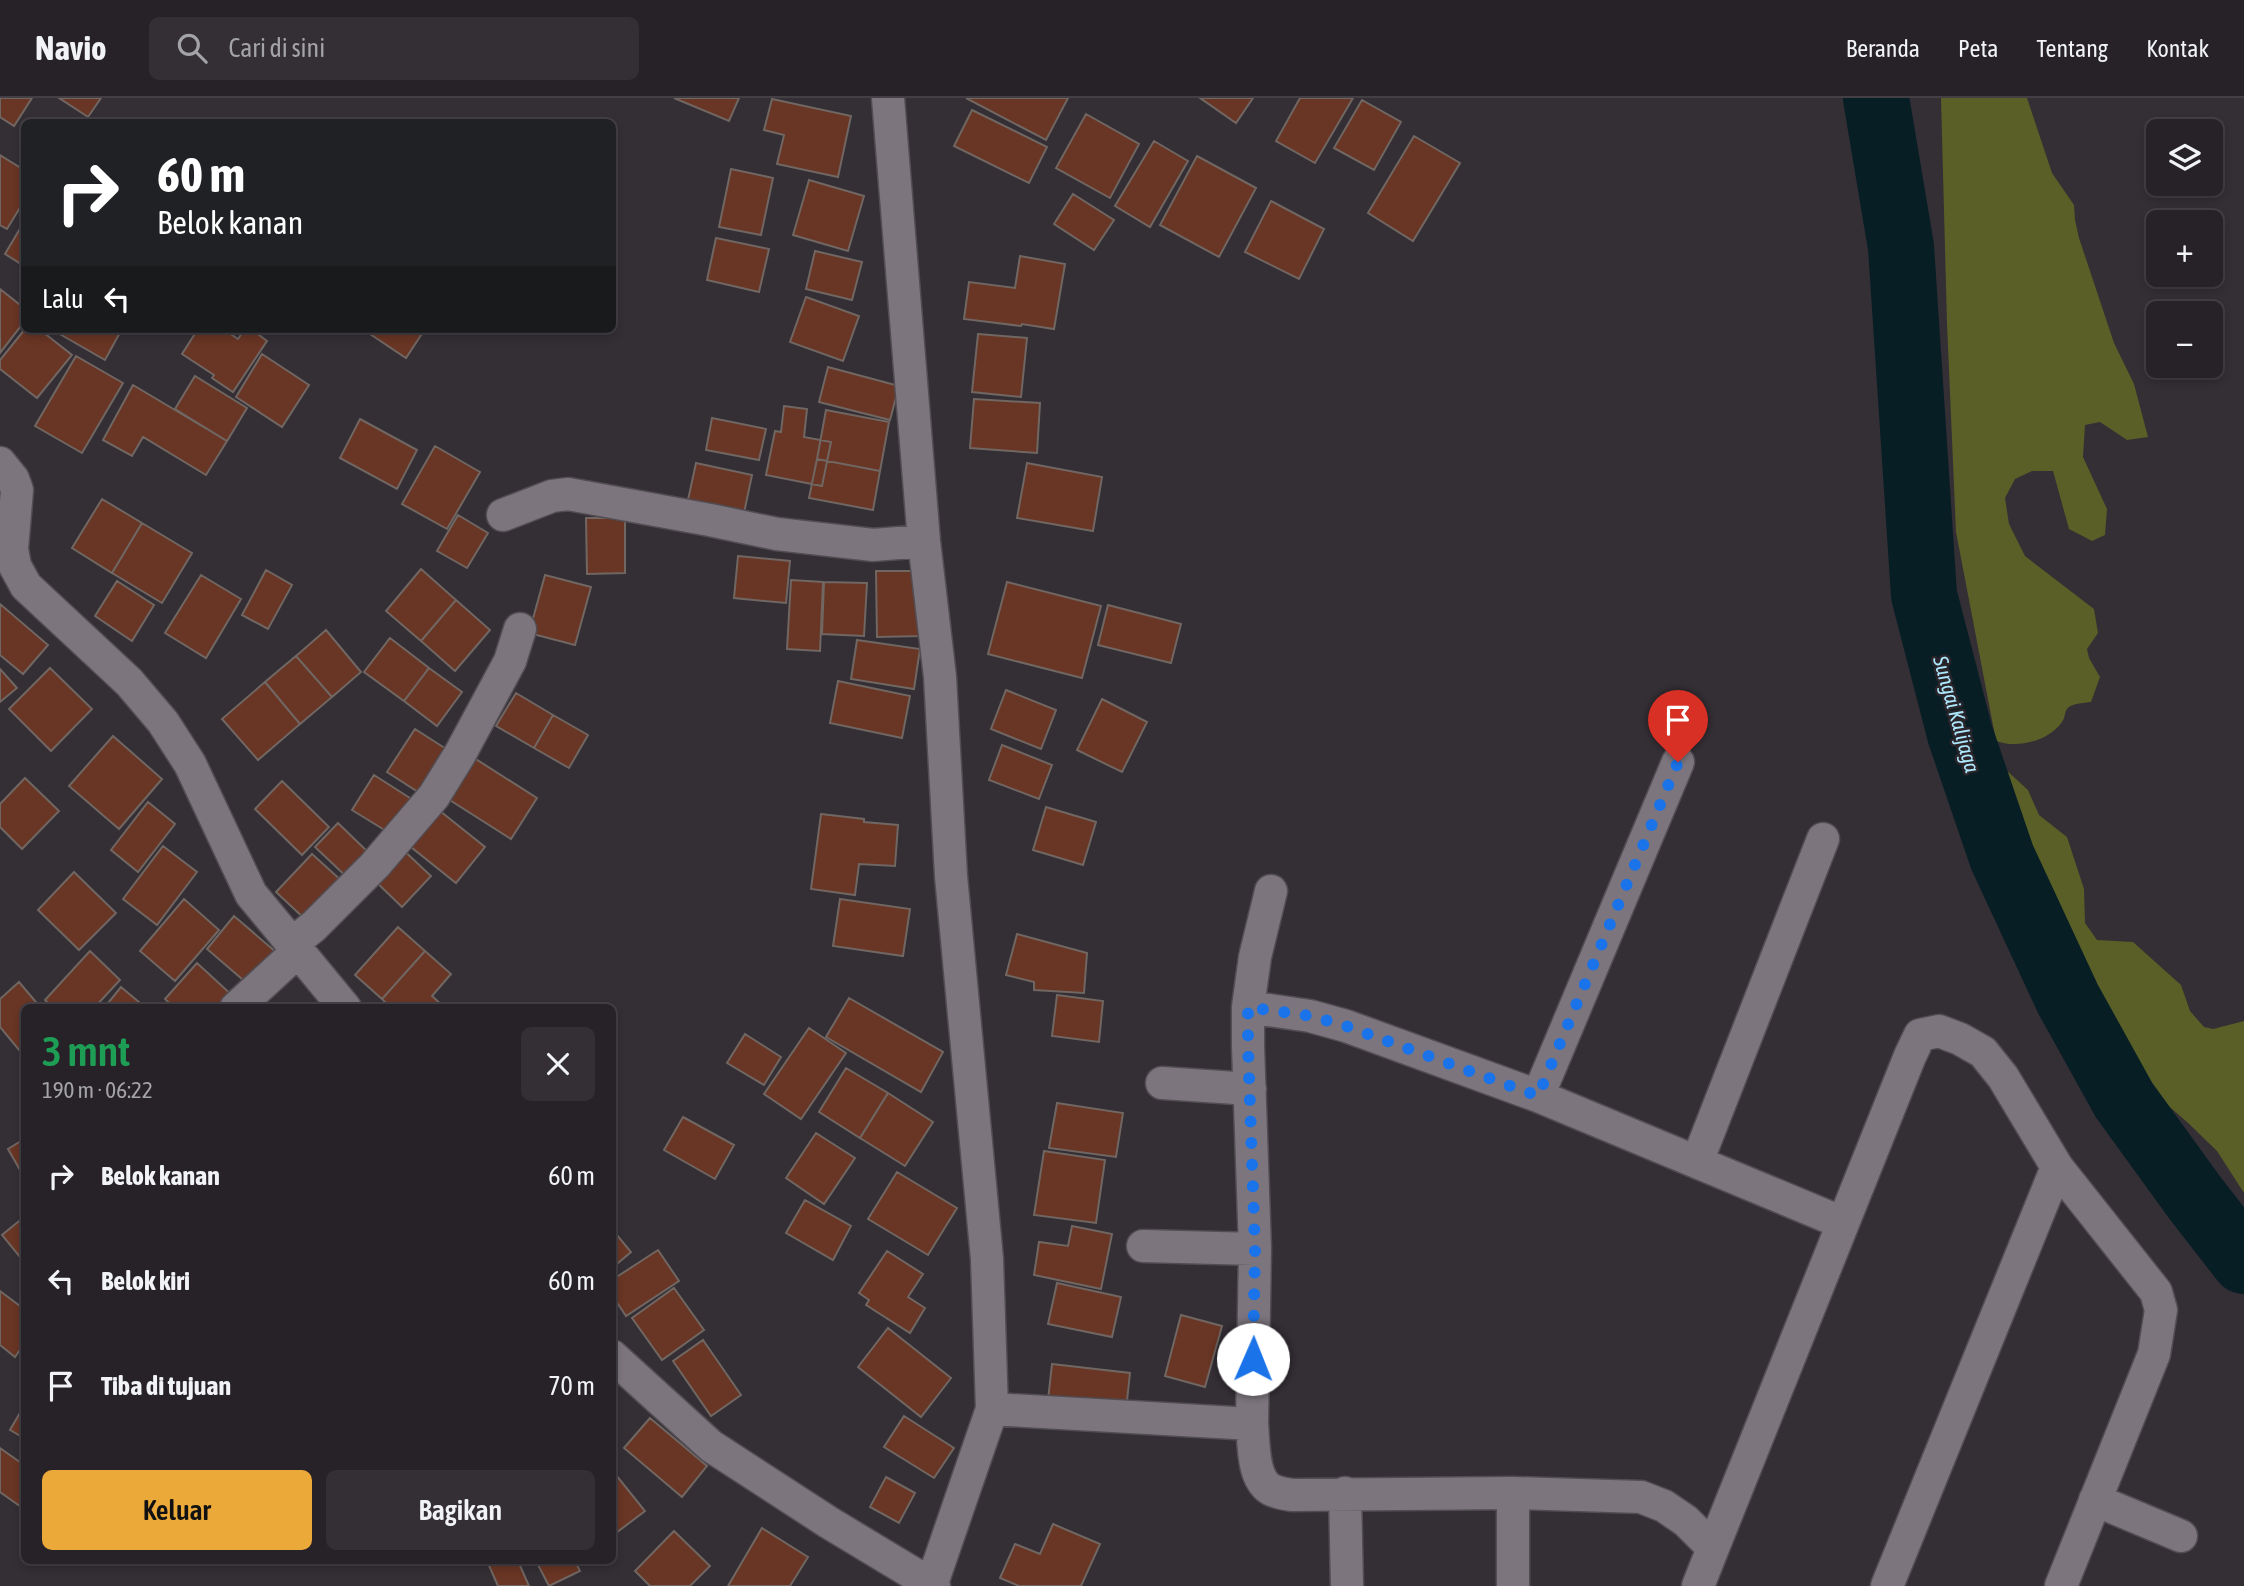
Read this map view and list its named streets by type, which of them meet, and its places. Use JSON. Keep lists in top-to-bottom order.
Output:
{
  "water": ["Sungai Kalijaga"],
  "page": {
    "header": "Navio",
    "search": "Cari di sini",
    "nav": [
      "Beranda",
      "Peta",
      "Tentang",
      "Kontak"
    ],
    "map_buttons": ["+", "−"],
    "turn": ["60 m", "Belok kanan"],
    "then": "Lalu",
    "heading": ["3 mnt", "190 m · 06:22"],
    "list": [
      {
        "name": "Belok kanan",
        "value": "60 m"
      },
      {
        "name": "Belok kiri",
        "value": "60 m"
      },
      {
        "name": "Tiba di tujuan",
        "value": "70 m"
      }
    ],
    "buttons": ["Keluar", "Bagikan"]
  }
}
